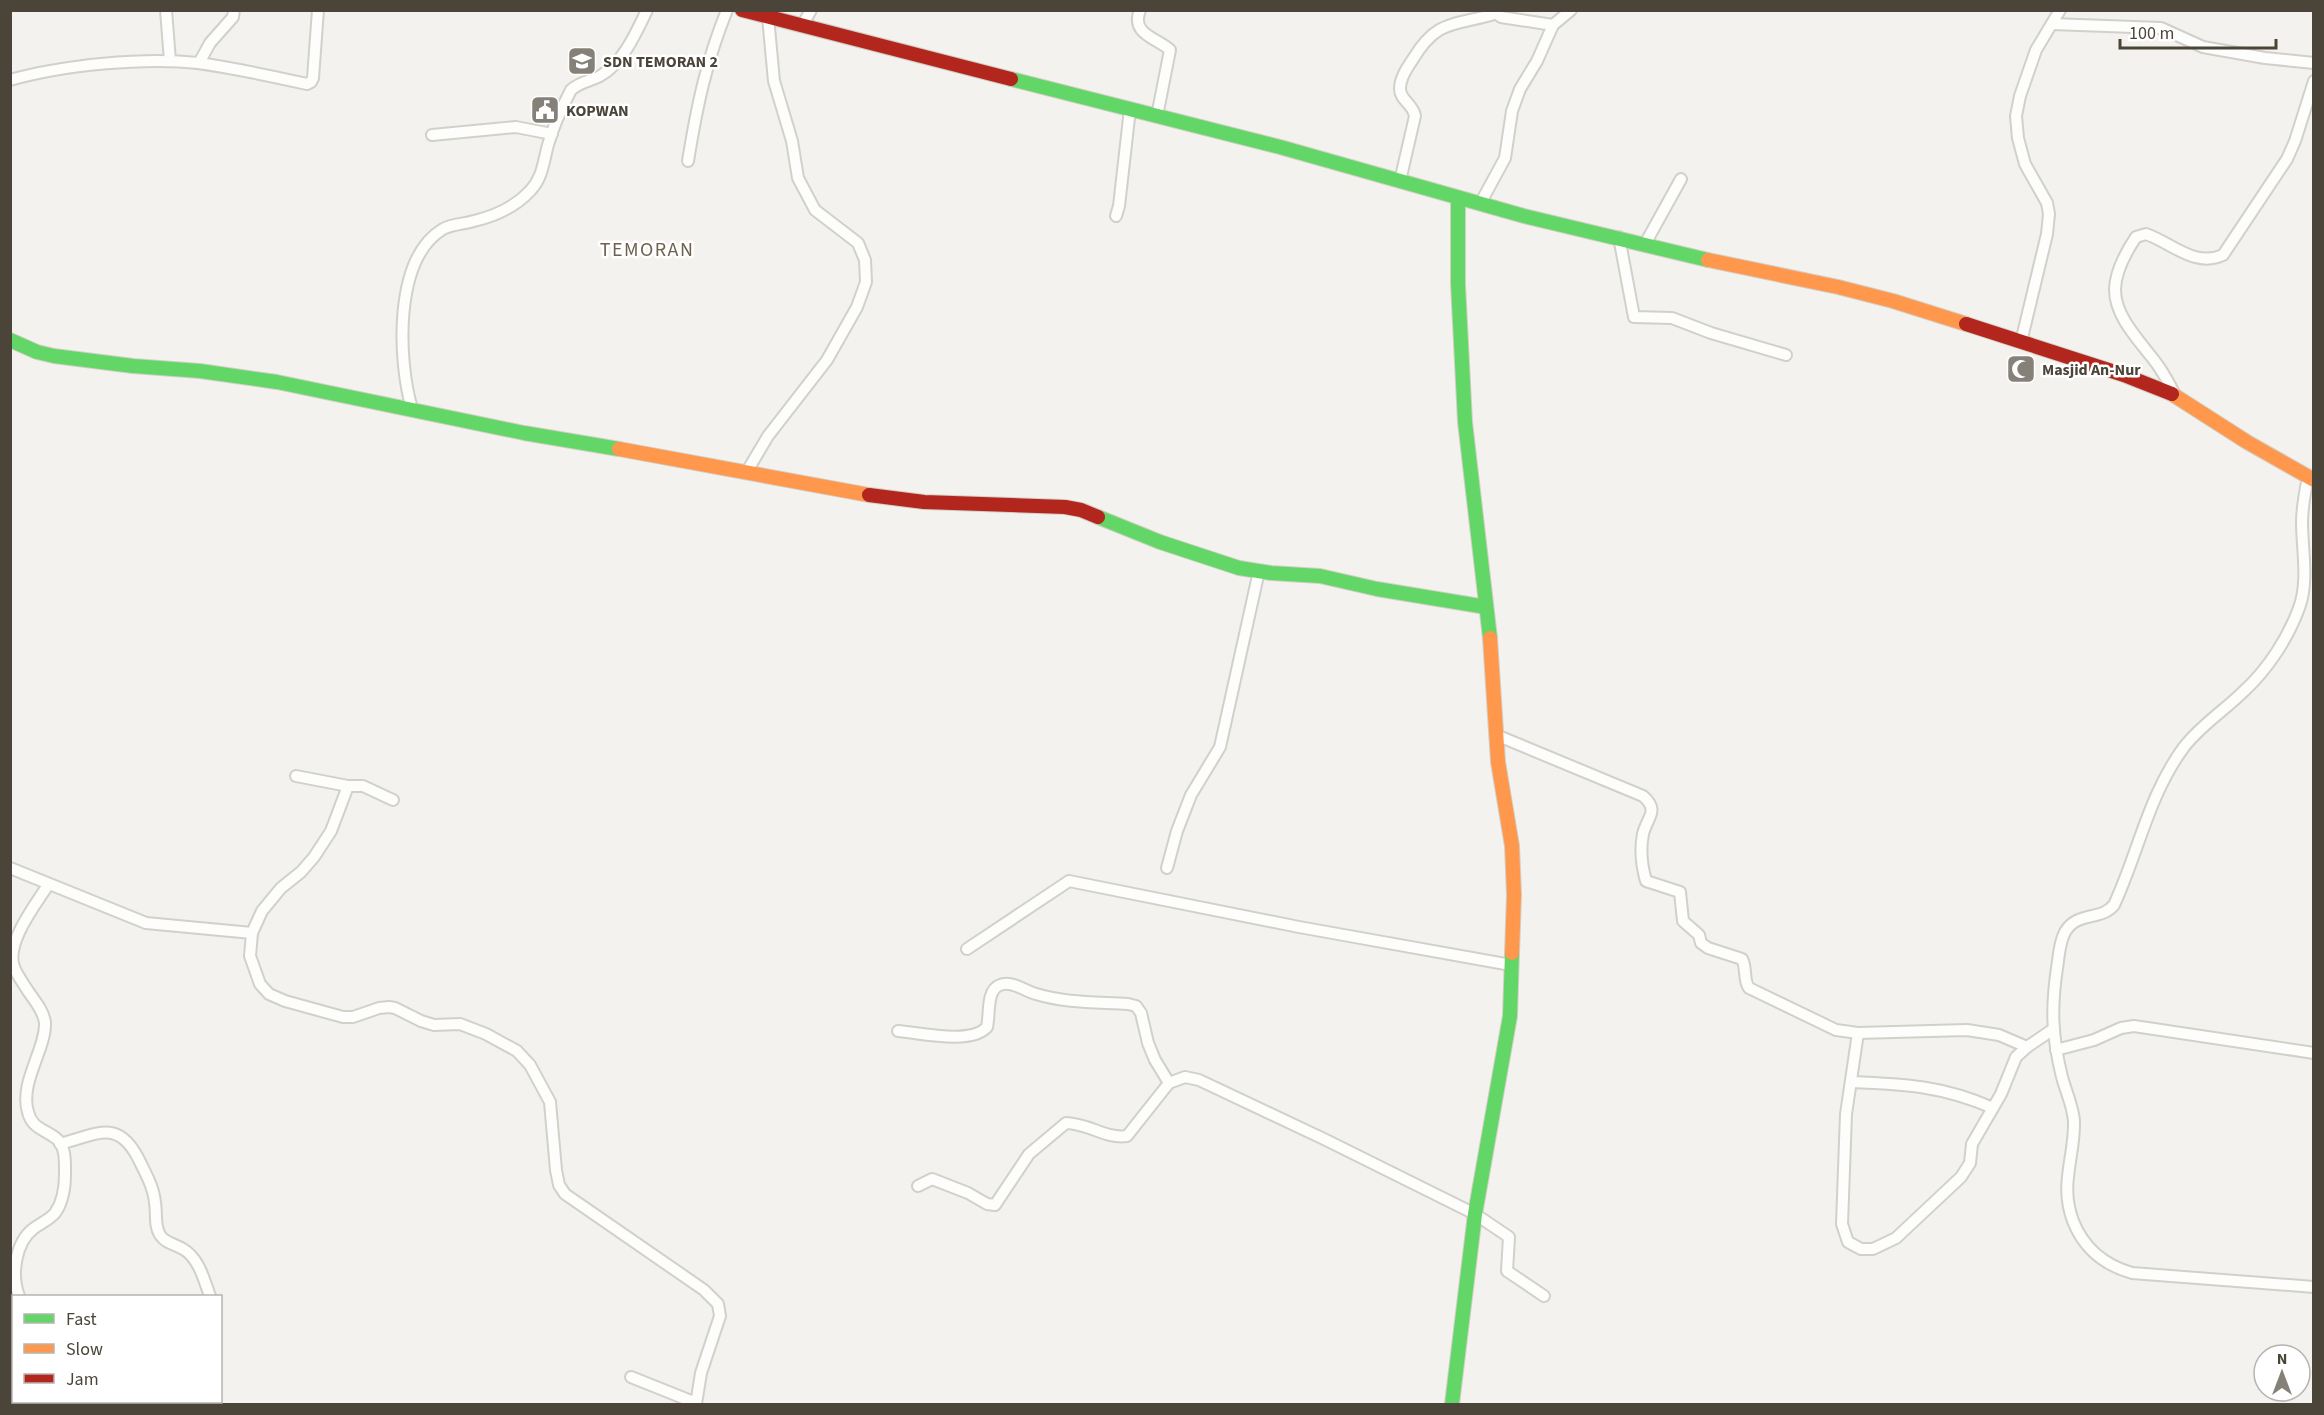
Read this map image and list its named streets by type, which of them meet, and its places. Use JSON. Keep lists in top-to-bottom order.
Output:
{
  "districts": ["TEMORAN"],
  "places": {
    "school or university": ["SDN TEMORAN 2"],
    "public building": ["KOPWAN"],
    "mosque": ["Masjid An-Nur"]
  },
  "legend": ["Fast", "Slow", "Jam"],
  "scale_bar": "100 m",
  "north": "top"
}
